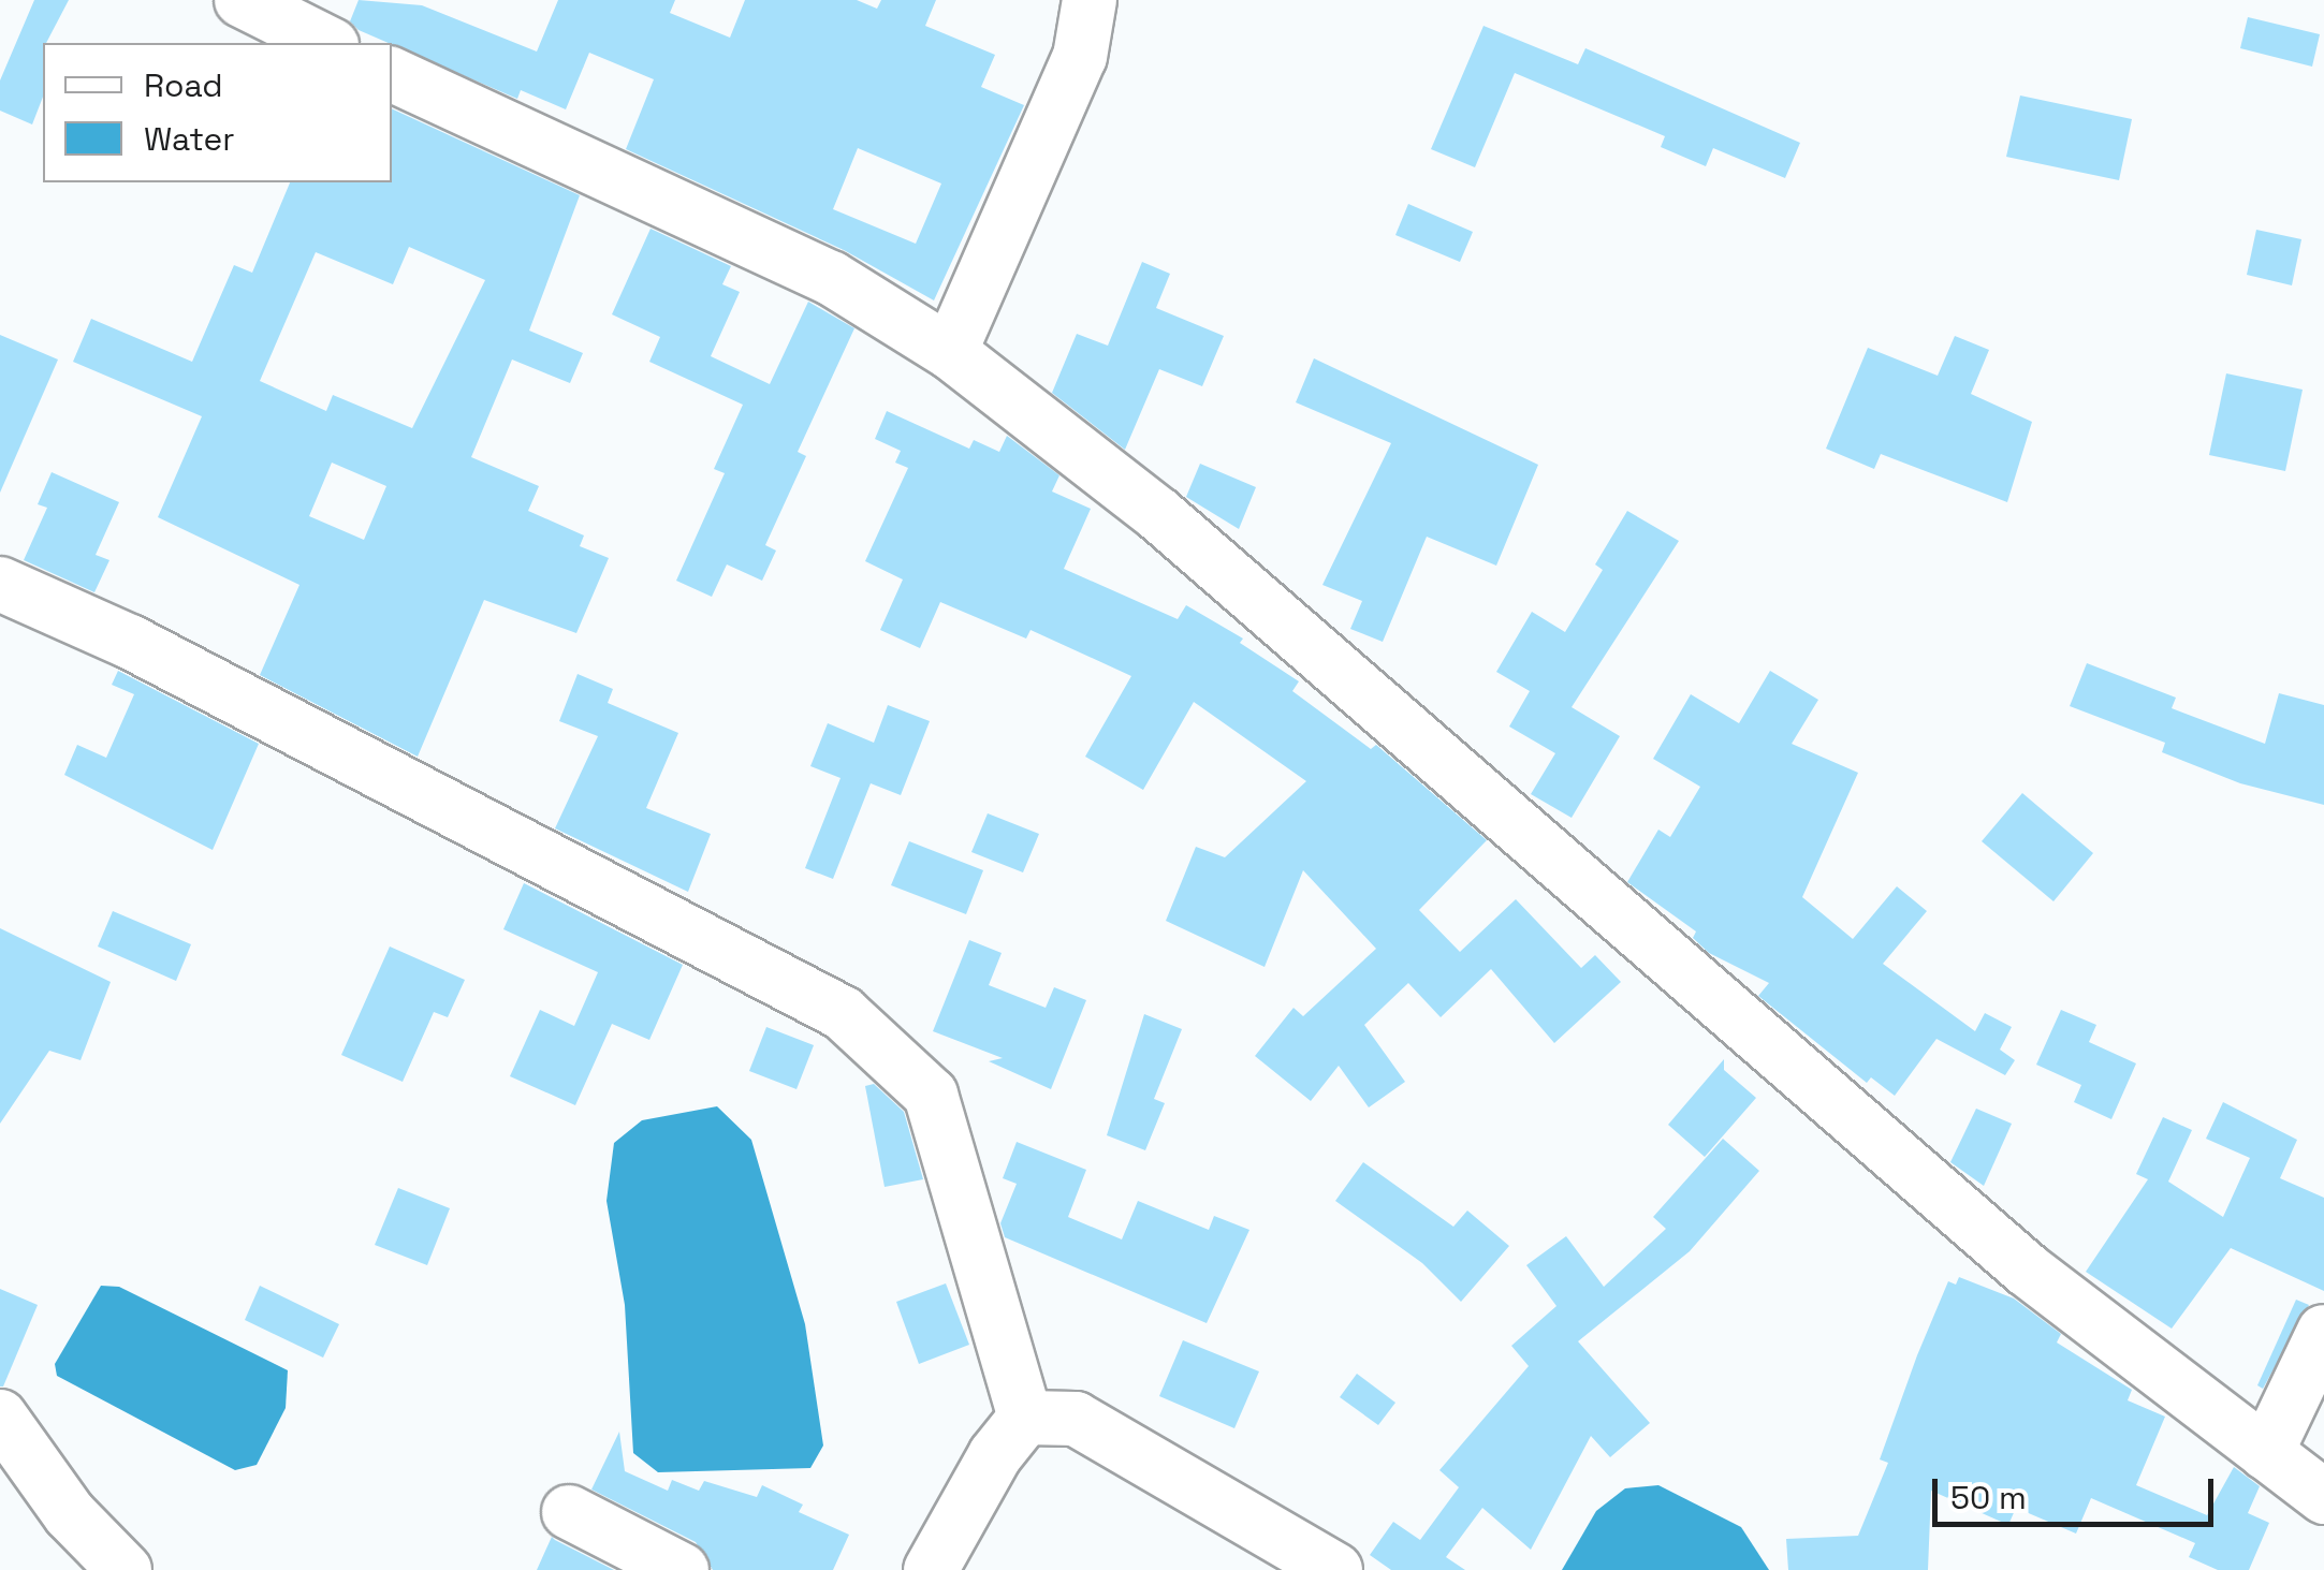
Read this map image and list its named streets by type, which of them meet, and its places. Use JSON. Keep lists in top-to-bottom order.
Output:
{
  "legend": ["Road", "Water"],
  "scale_bar": "50 m"
}
